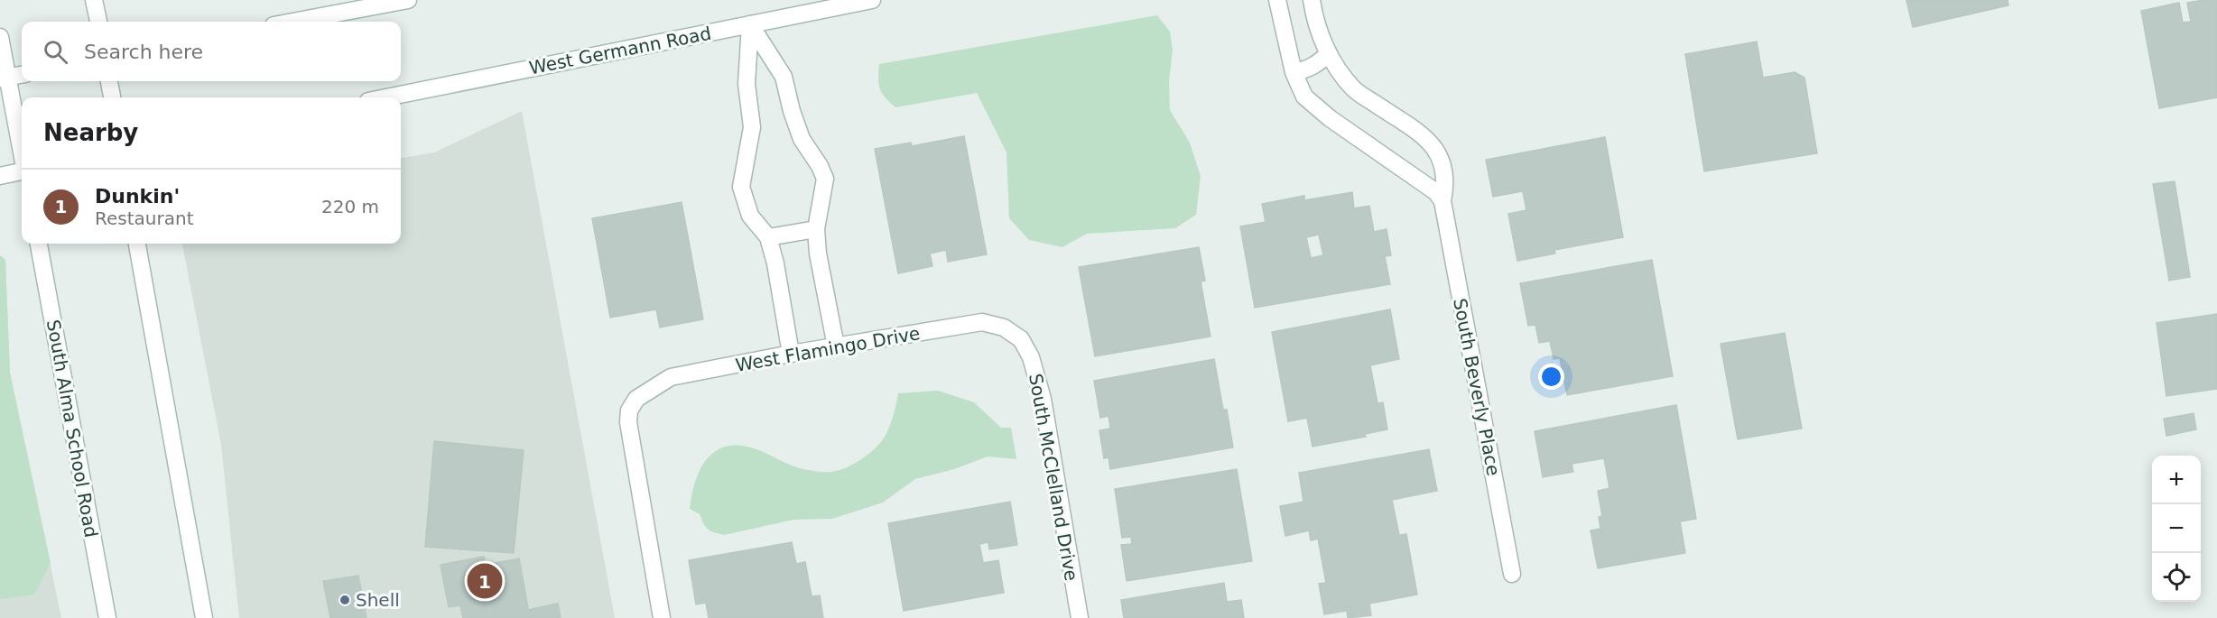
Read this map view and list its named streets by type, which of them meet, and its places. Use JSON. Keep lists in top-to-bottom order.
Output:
{
  "streets": {
    "street": [
      "West Germann Road",
      "West Flamingo Drive",
      "South Beverly Place",
      "South Alma School Road",
      "South McClelland Drive"
    ]
  },
  "crossings": [
    ["West Flamingo Drive", "South McClelland Drive"]
  ],
  "places": ["Shell"],
  "page": {
    "search": "Search here",
    "heading": "Nearby",
    "list": [
      {
        "mark": "1",
        "name": "Dunkin'",
        "note": "Restaurant",
        "value": "220 m"
      }
    ],
    "map_buttons": ["+", "−"],
    "pins": "1"
  }
}
